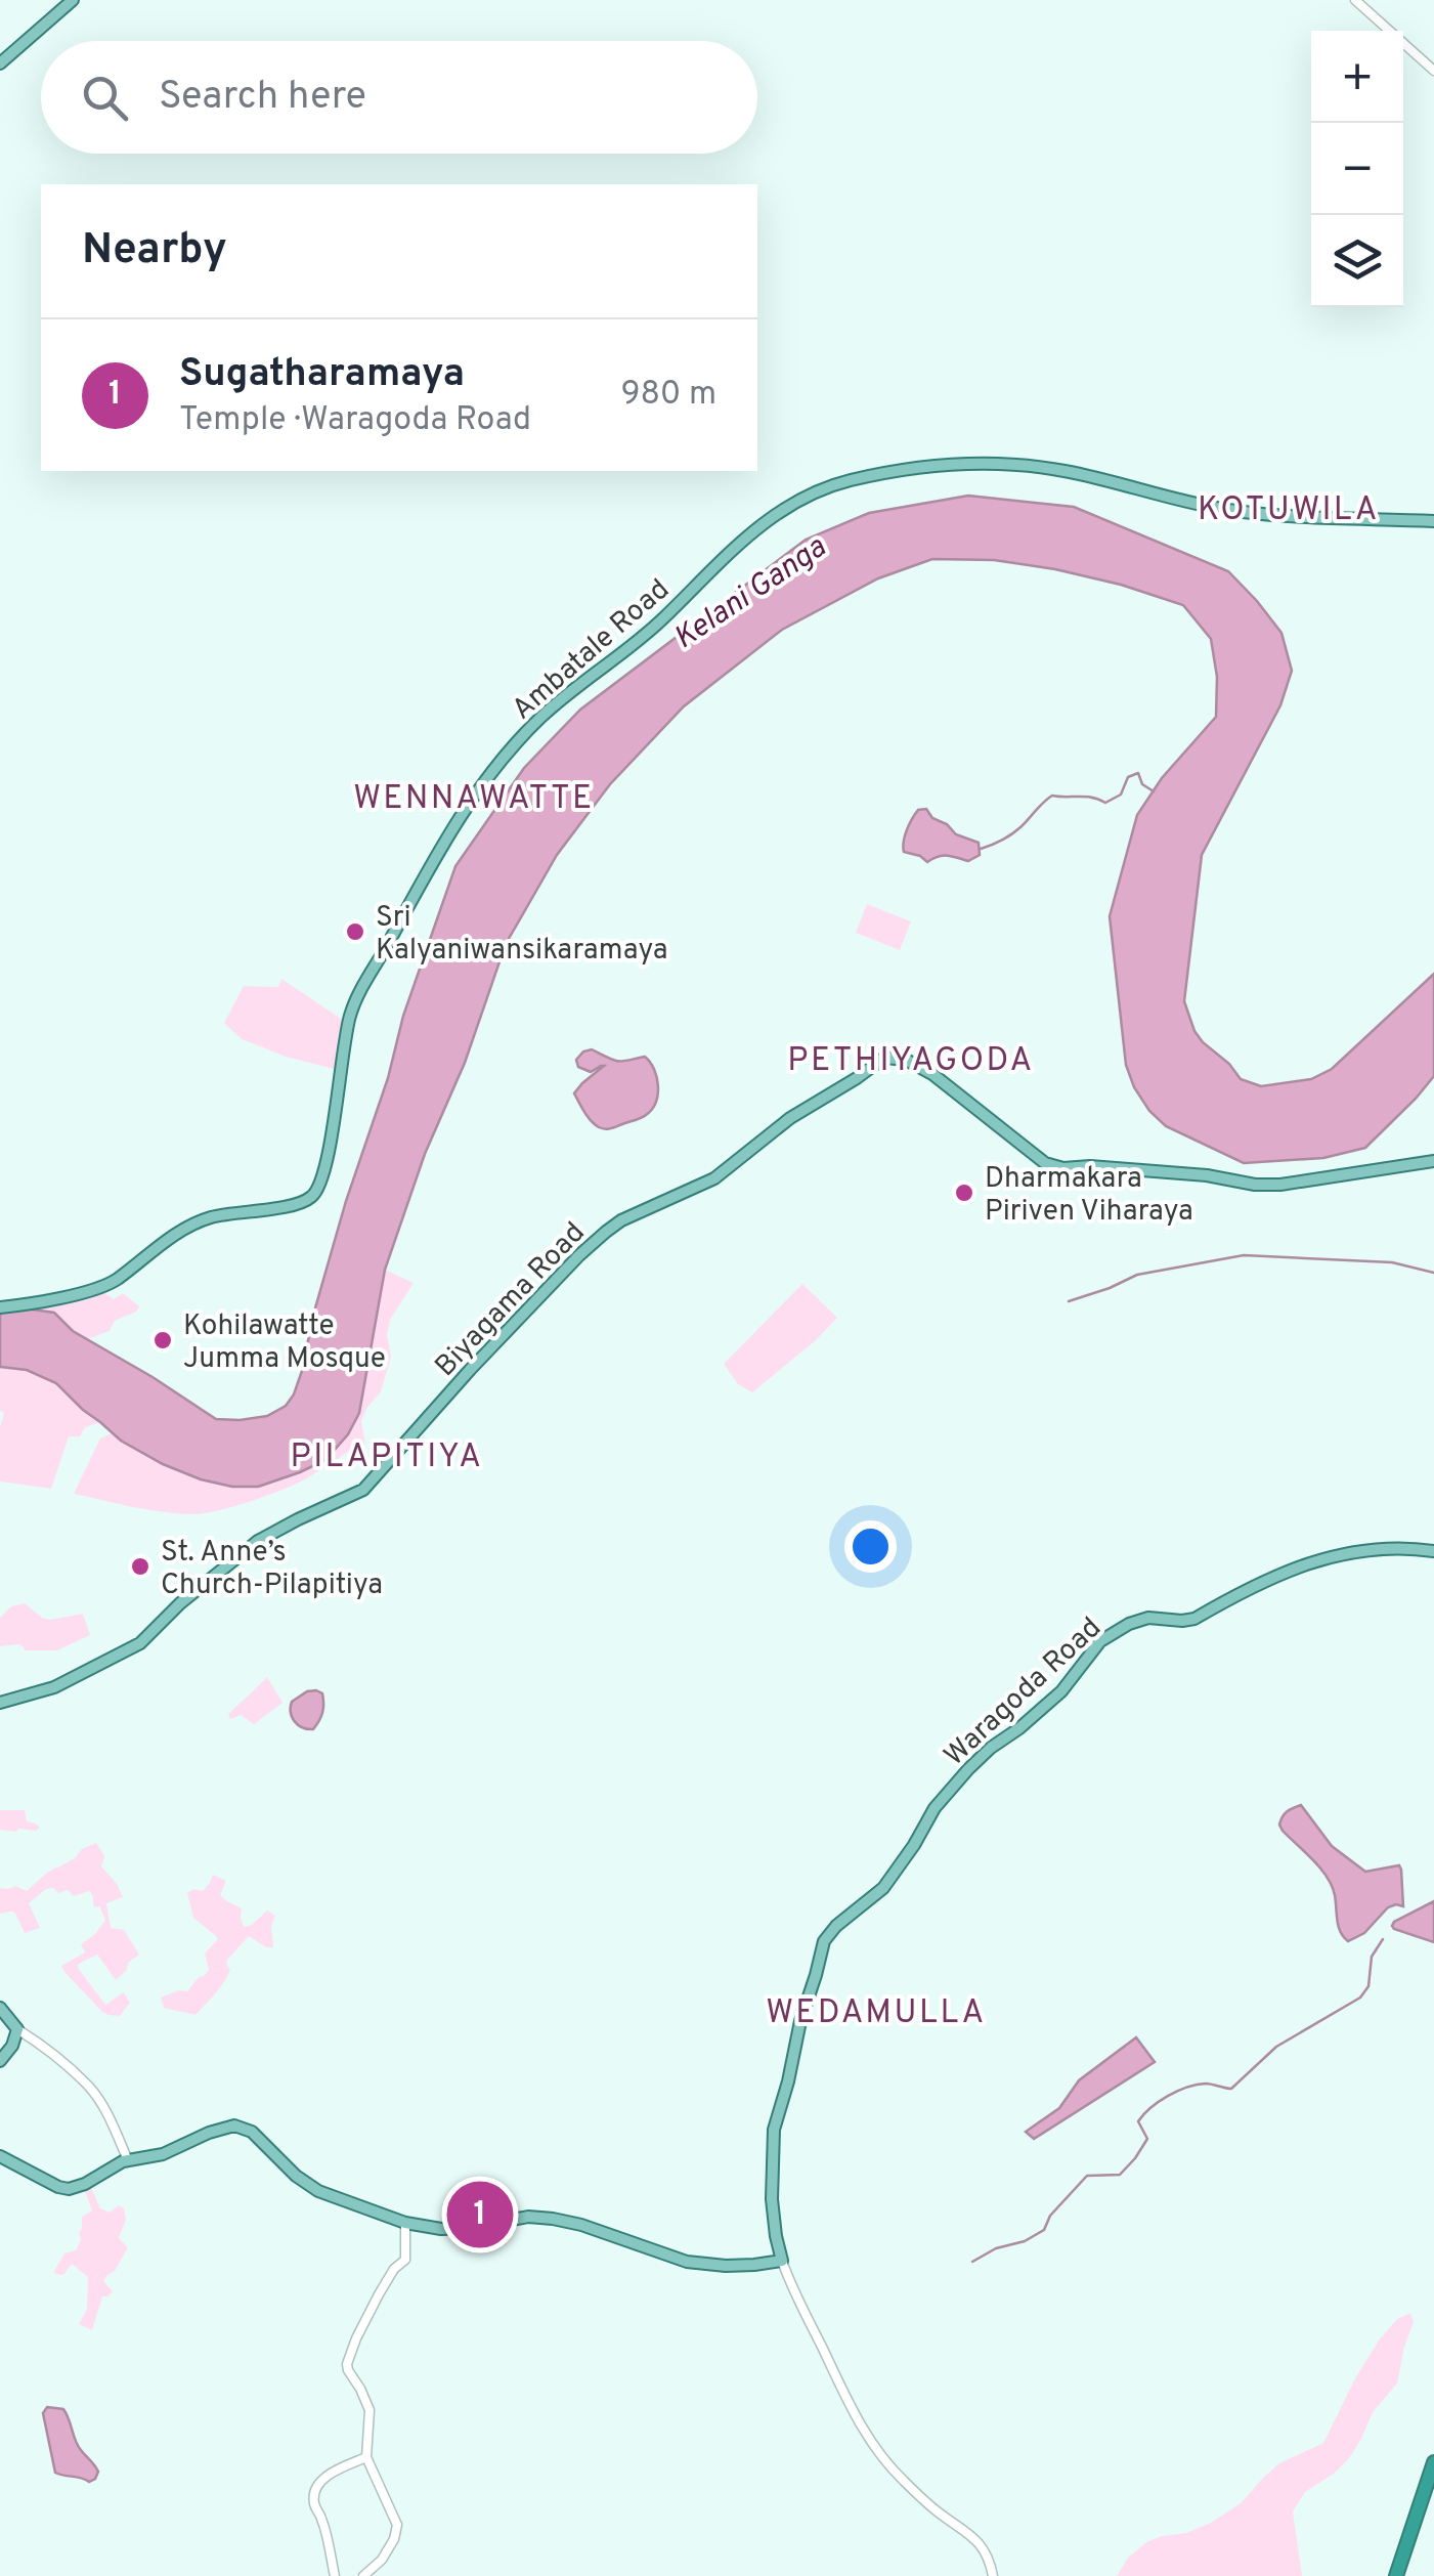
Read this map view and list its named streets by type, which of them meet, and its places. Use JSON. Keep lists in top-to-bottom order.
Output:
{
  "streets": {
    "main road": ["Ambatale Road", "Biyagama Road", "Waragoda Road"]
  },
  "districts": [
    "KOTUWILA",
    "WENNAWATTE",
    "PETHIYAGODA",
    "PILAPITIYA",
    "WEDAMULLA"
  ],
  "water": ["Kelani Ganga"],
  "places": [
    "Sri Kalyaniwansikaramaya",
    "Dharmakara Piriven Viharaya",
    "Kohilawatte Jumma Mosque",
    "St. Anne’s Church-Pilapitiya"
  ],
  "page": {
    "map_buttons": ["+", "−"],
    "search": "Search here",
    "heading": "Nearby",
    "list": [
      {
        "mark": "1",
        "name": "Sugatharamaya",
        "note": "Temple · Waragoda Road",
        "value": "980 m"
      }
    ],
    "pins": "1"
  }
}
